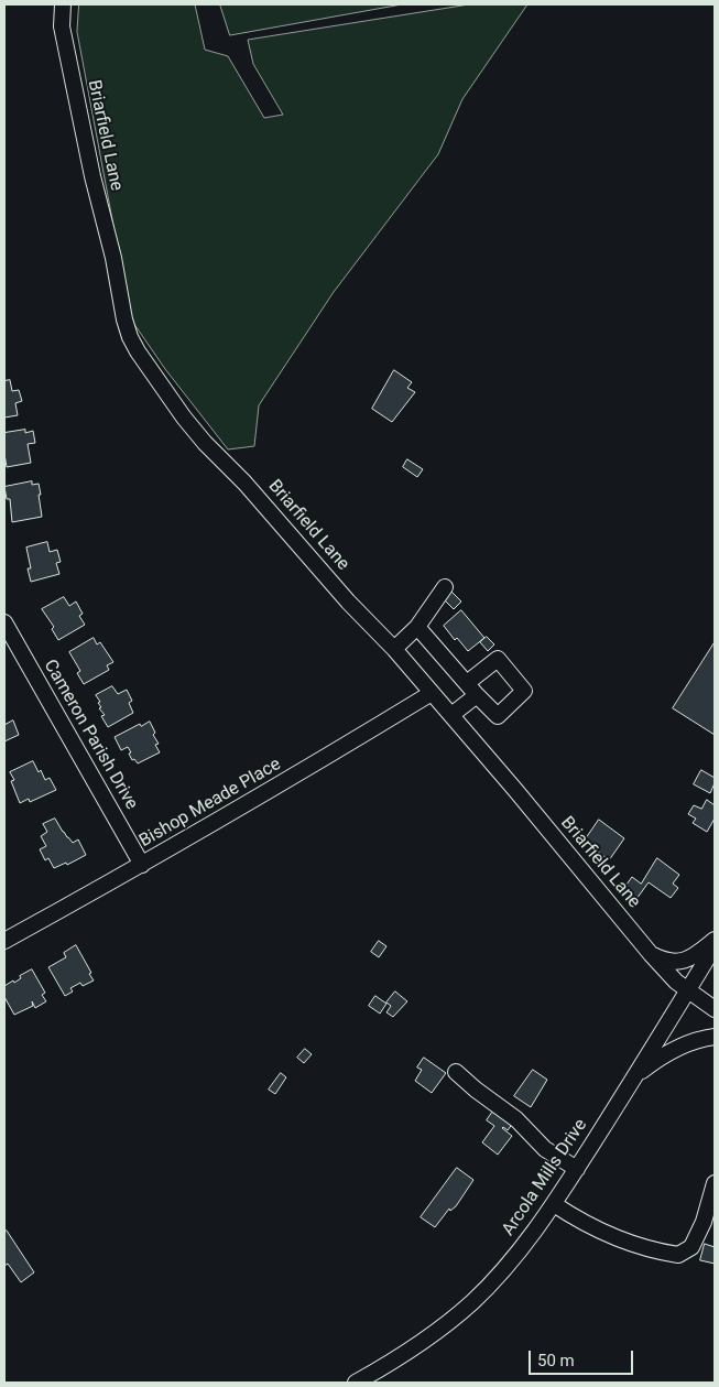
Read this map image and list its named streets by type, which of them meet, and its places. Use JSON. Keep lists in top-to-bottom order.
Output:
{
  "streets": {
    "street": [
      "Briarfield Lane",
      "Cameron Parish Drive",
      "Bishop Meade Place",
      "Arcola Mills Drive"
    ]
  },
  "crossings": [
    ["Briarfield Lane", "Bishop Meade Place"],
    ["Briarfield Lane", "Arcola Mills Drive"],
    ["Cameron Parish Drive", "Bishop Meade Place"]
  ],
  "scale_bar": "50 m"
}
